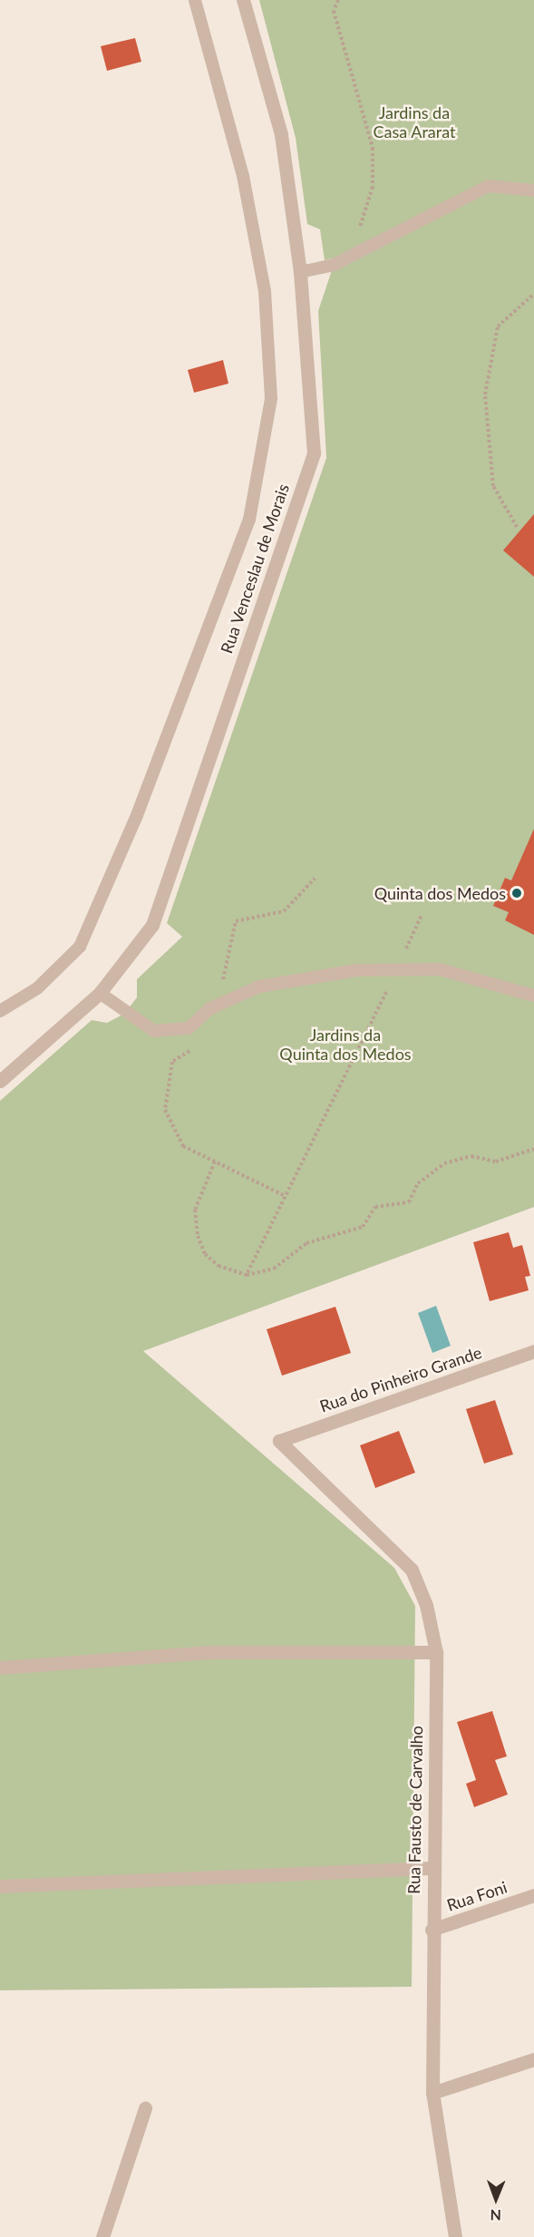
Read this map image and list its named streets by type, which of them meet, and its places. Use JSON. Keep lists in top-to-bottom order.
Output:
{
  "streets": {
    "street": [
      "Rua Venceslau de Morais",
      "Rua do Pinheiro Grande",
      "Rua Fausto de Carvalho",
      "Rua Foni"
    ]
  },
  "crossings": [
    ["Rua do Pinheiro Grande", "Rua Fausto de Carvalho"],
    ["Rua Fausto de Carvalho", "Rua Foni"]
  ],
  "parks": ["Jardins da Casa Ararat", "Jardins da Quinta dos Medos"],
  "places": ["Quinta dos Medos"],
  "north": "bottom"
}
